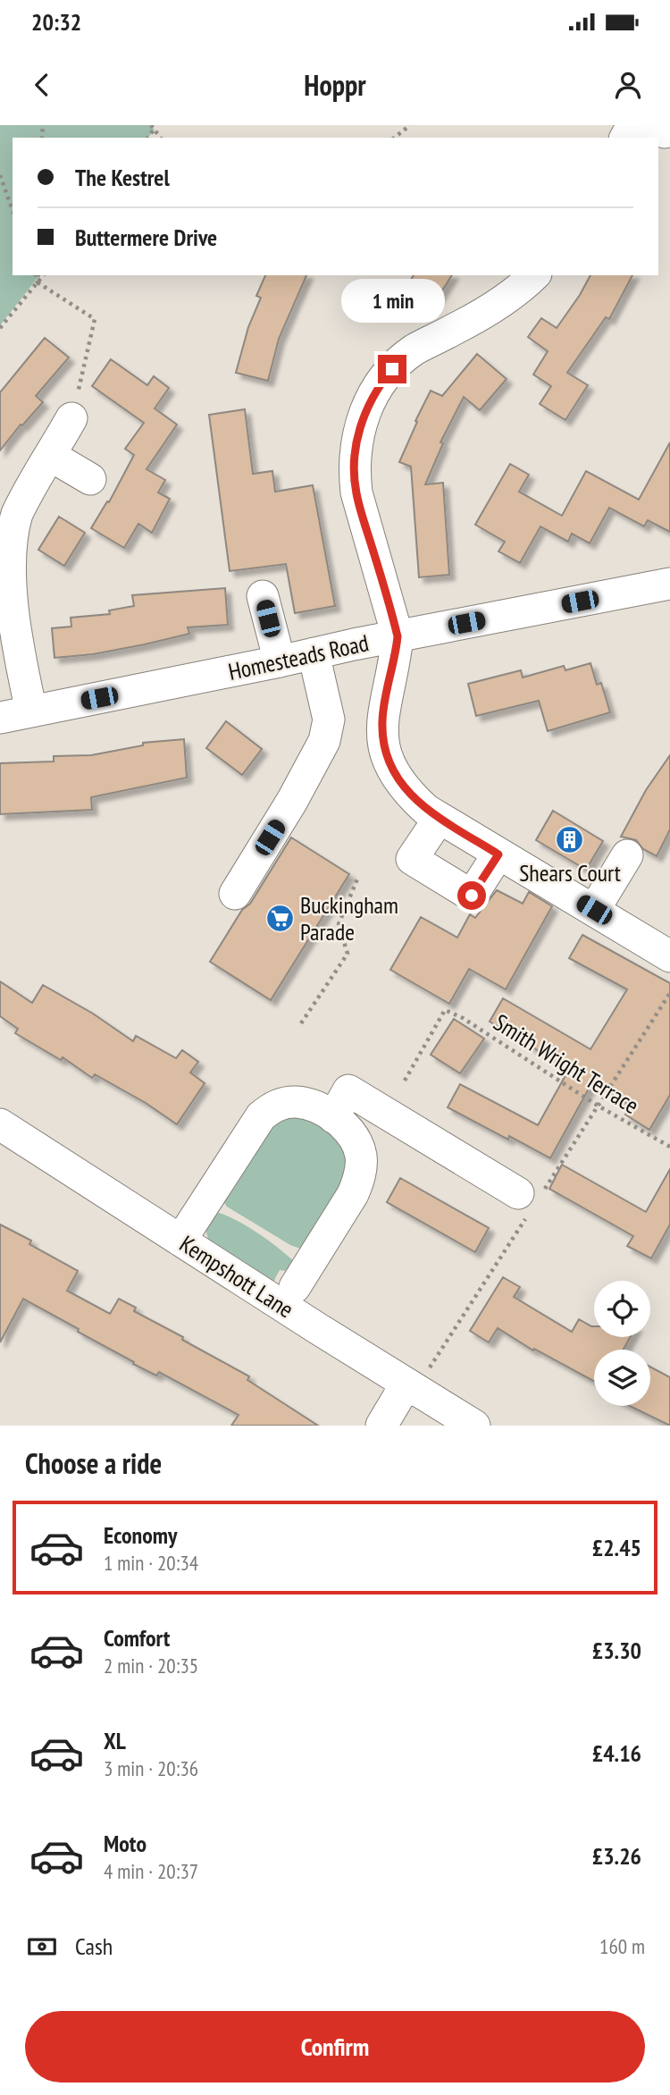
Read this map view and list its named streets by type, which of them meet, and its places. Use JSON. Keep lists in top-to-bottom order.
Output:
{
  "streets": {
    "street": ["Homesteads Road", "Kempshott Lane"],
    "path": ["Smith Wright Terrace"]
  },
  "places": {
    "building": ["Shears Court"],
    "supermarket": ["Buckingham Parade"]
  },
  "page": {
    "status": "20:32",
    "header": "Hoppr",
    "banner": ["The Kestrel", "Buttermere Drive"],
    "bubble": "1 min",
    "heading": "Choose a ride",
    "list": [
      {
        "name": "Economy",
        "note": "1 min · 20:34",
        "value": "£2.45"
      },
      {
        "name": "Comfort",
        "note": "2 min · 20:35",
        "value": "£3.30"
      },
      {
        "name": "XL",
        "note": "3 min · 20:36",
        "value": "£4.16"
      },
      {
        "name": "Moto",
        "note": "4 min · 20:37",
        "value": "£3.26"
      }
    ],
    "pay": ["Cash", "160 m"],
    "buttons": "Confirm"
  }
}
